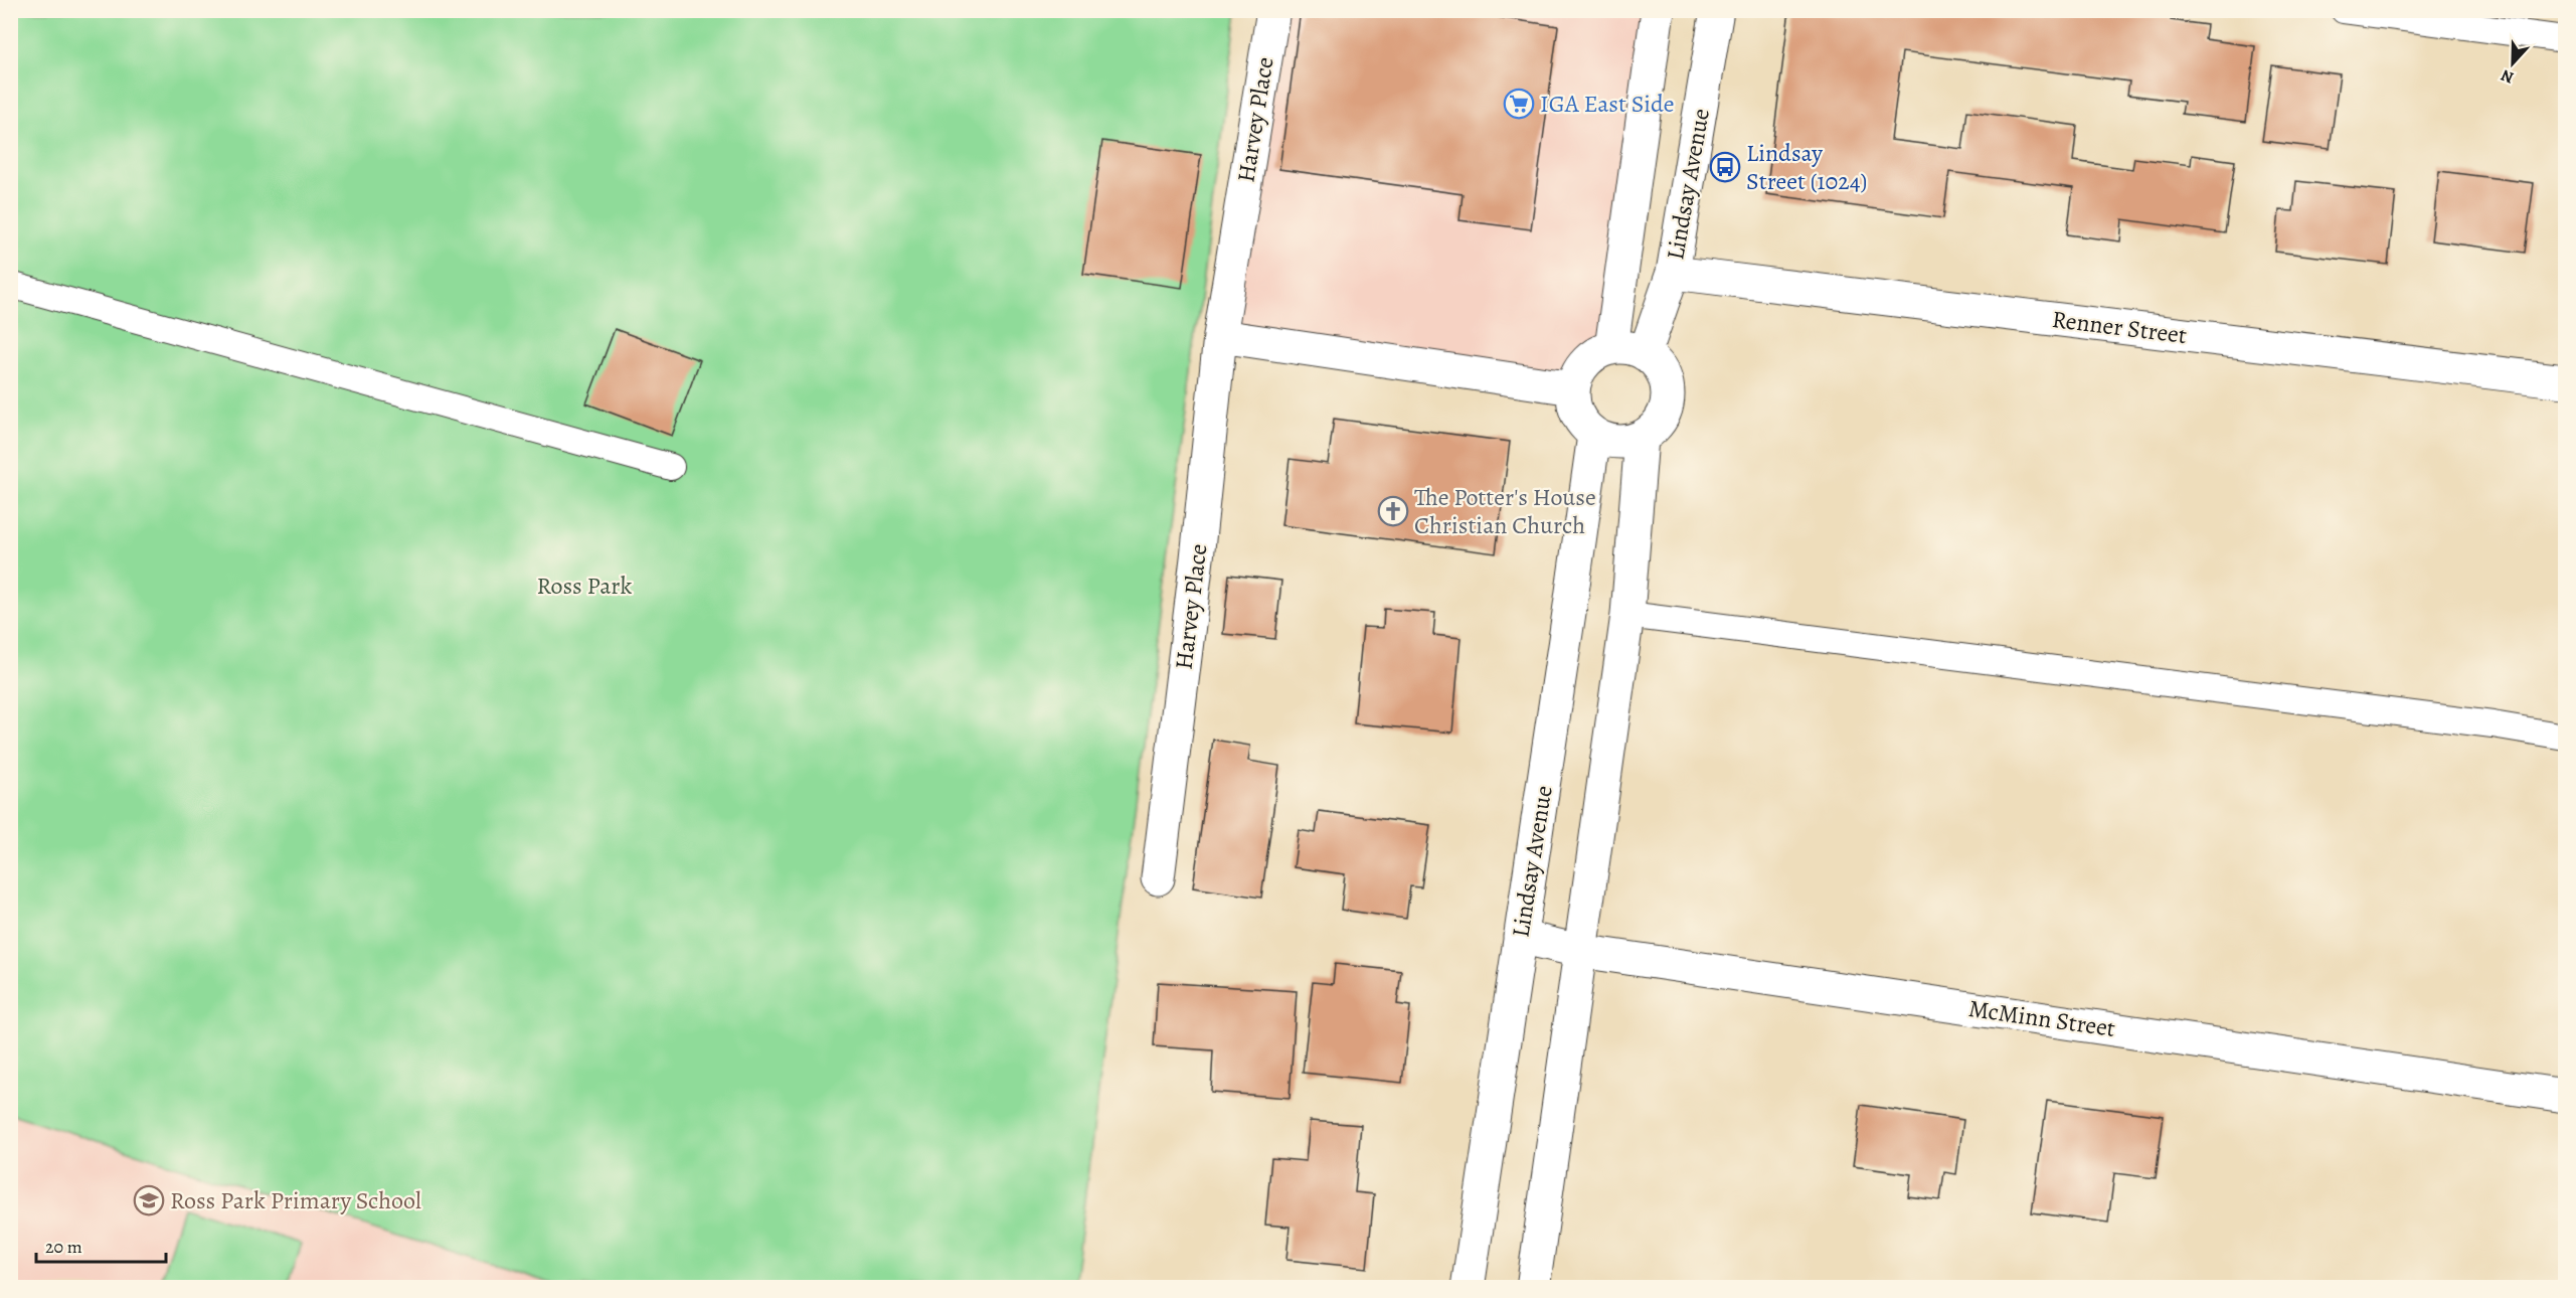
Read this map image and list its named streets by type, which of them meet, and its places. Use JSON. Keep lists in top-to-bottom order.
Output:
{
  "streets": {
    "street": [
      "Harvey Place",
      "Lindsay Avenue",
      "Renner Street",
      "McMinn Street"
    ]
  },
  "crossings": [
    ["Lindsay Avenue", "Renner Street"],
    ["Lindsay Avenue", "McMinn Street"]
  ],
  "parks": ["Ross Park"],
  "places": {
    "supermarket": ["IGA East Side"],
    "bus stop": ["Lindsay Street (1024)"],
    "church": ["The Potter's House Christian Church"],
    "school or university": ["Ross Park Primary School"]
  },
  "scale_bar": "20 m",
  "north": "bottom"
}
